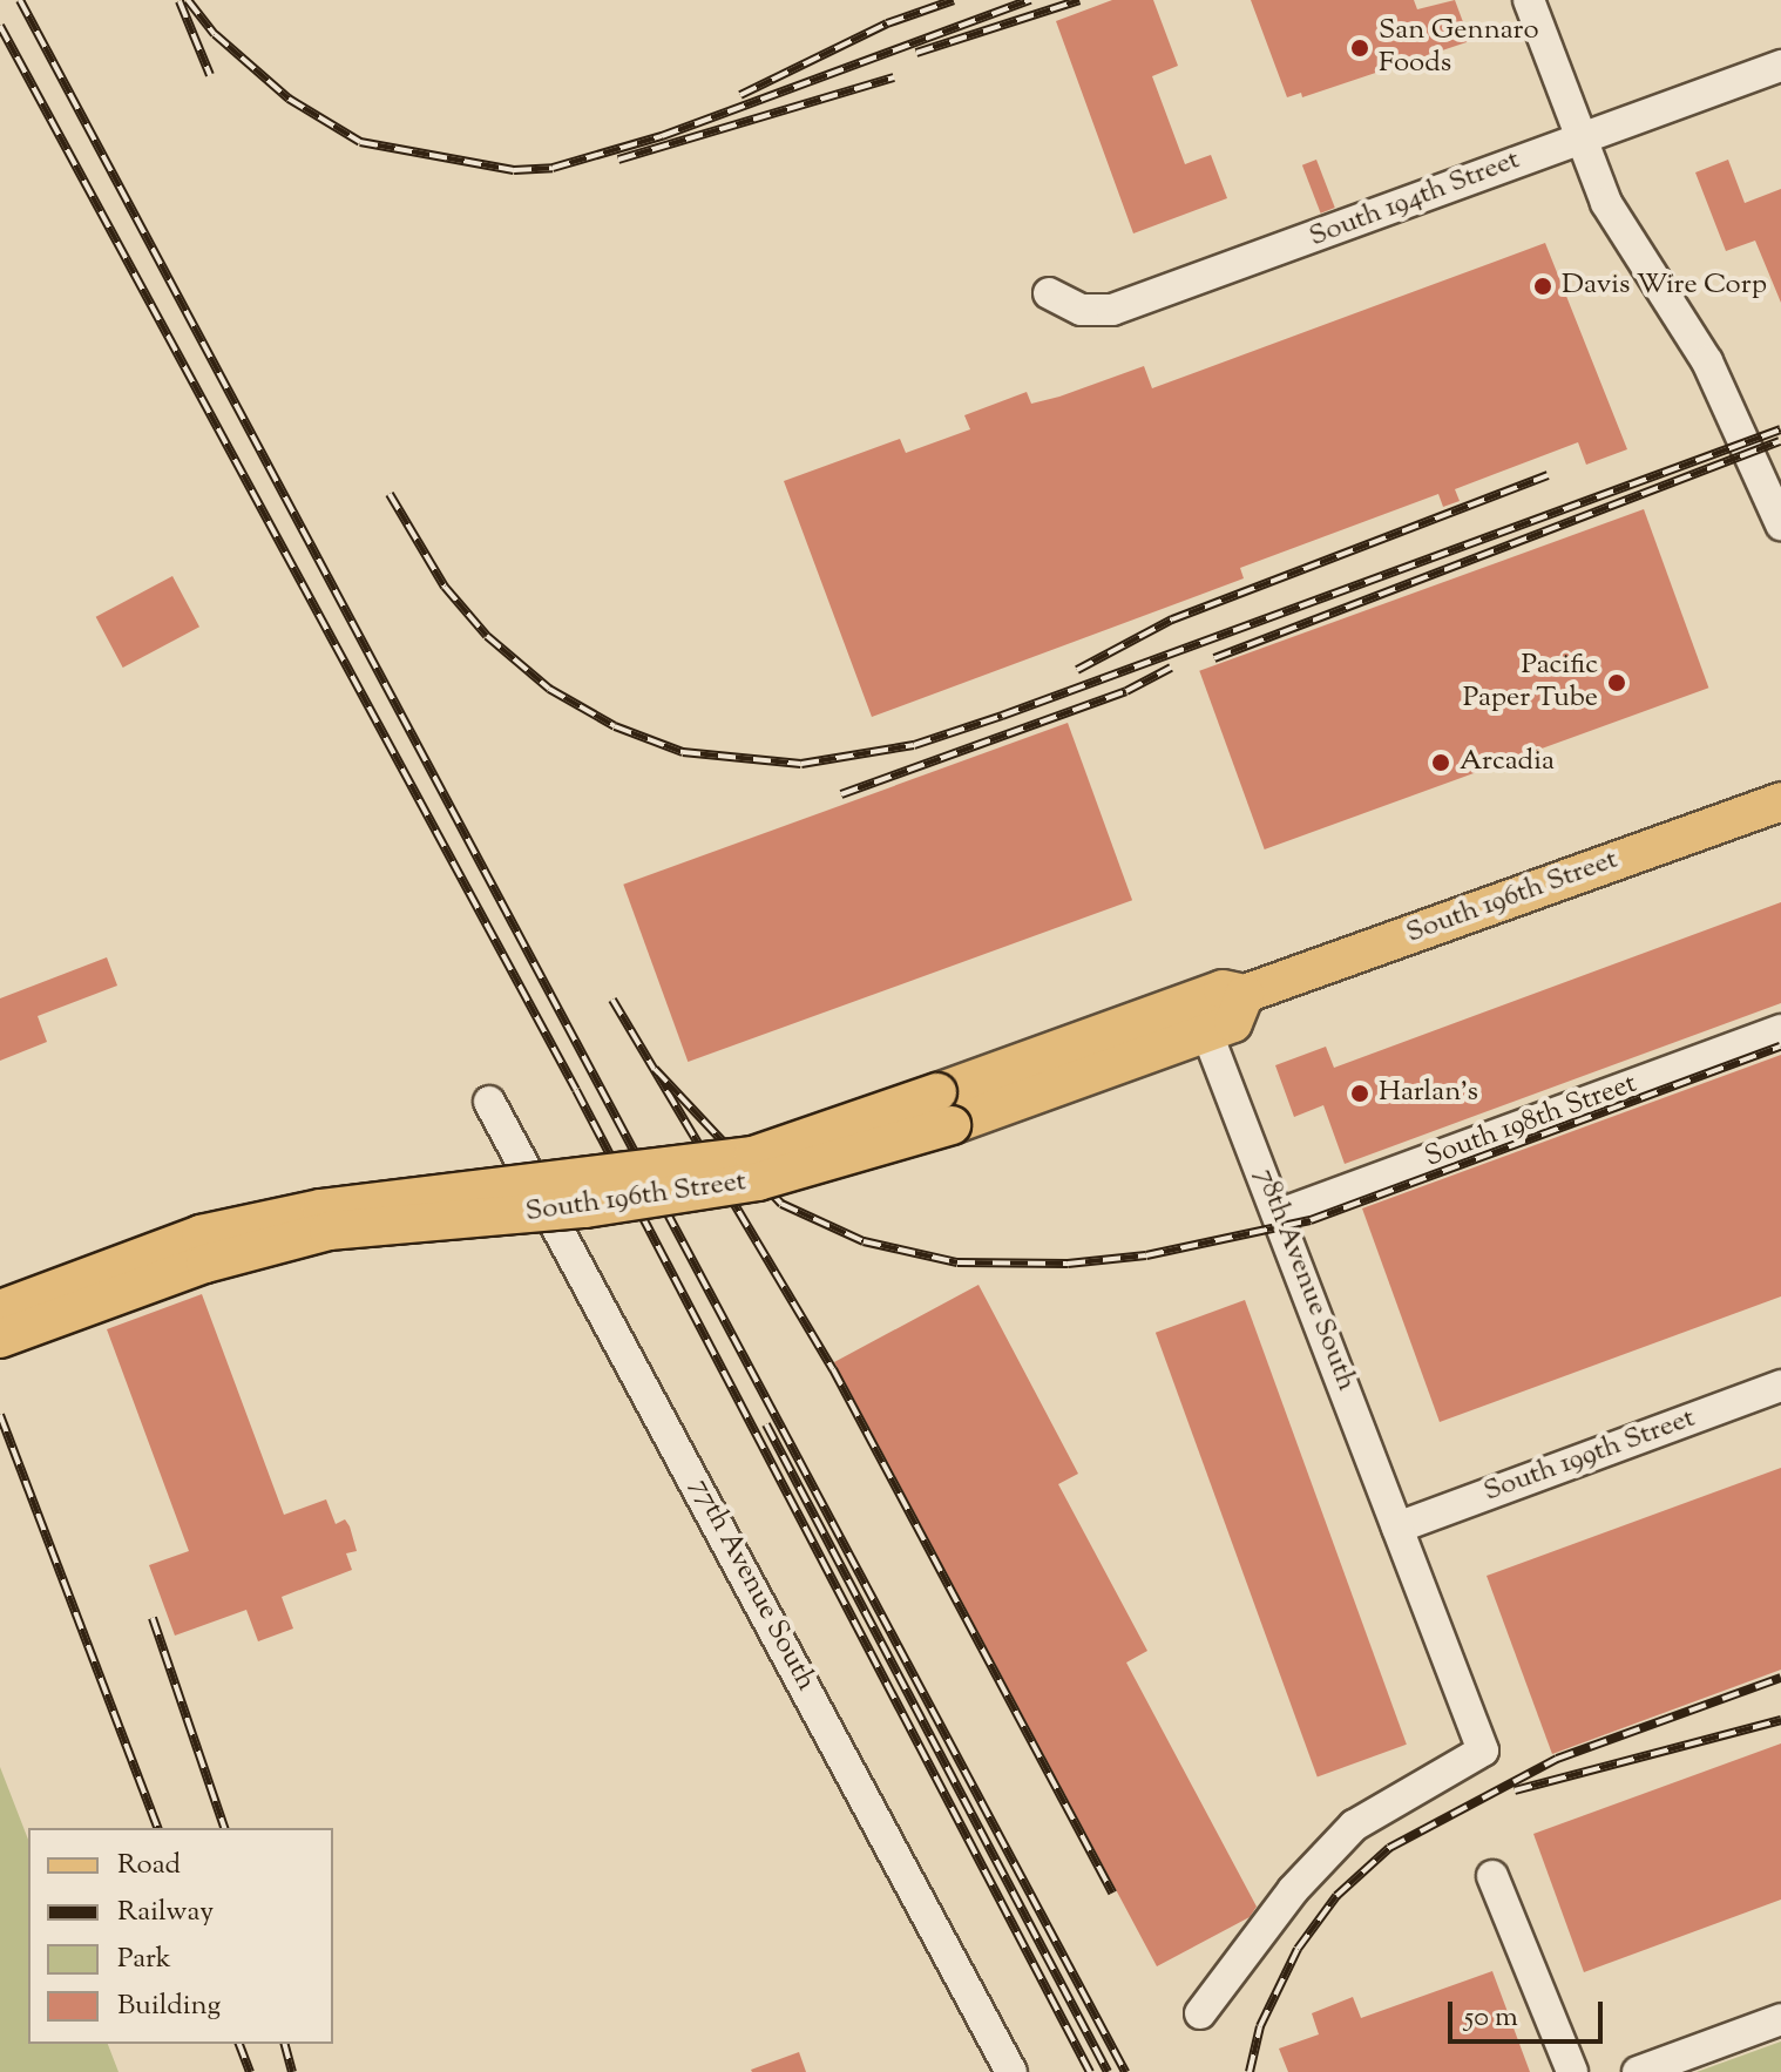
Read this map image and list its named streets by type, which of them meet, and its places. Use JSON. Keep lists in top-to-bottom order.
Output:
{
  "streets": {
    "main road": ["South 196th Street"],
    "street": [
      "South 194th Street",
      "South 198th Street",
      "78th Avenue South",
      "South 199th Street",
      "77th Avenue South"
    ]
  },
  "crossings": [
    ["South 196th Street", "78th Avenue South"],
    ["South 198th Street", "78th Avenue South"],
    ["78th Avenue South", "South 199th Street"]
  ],
  "places": [
    "San Gennaro Foods",
    "Davis Wire Corp",
    "Pacific Paper Tube",
    "Arcadia",
    "Harlan's"
  ],
  "legend": [
    "Road",
    "Railway",
    "Park",
    "Building"
  ],
  "scale_bar": "50 m"
}
